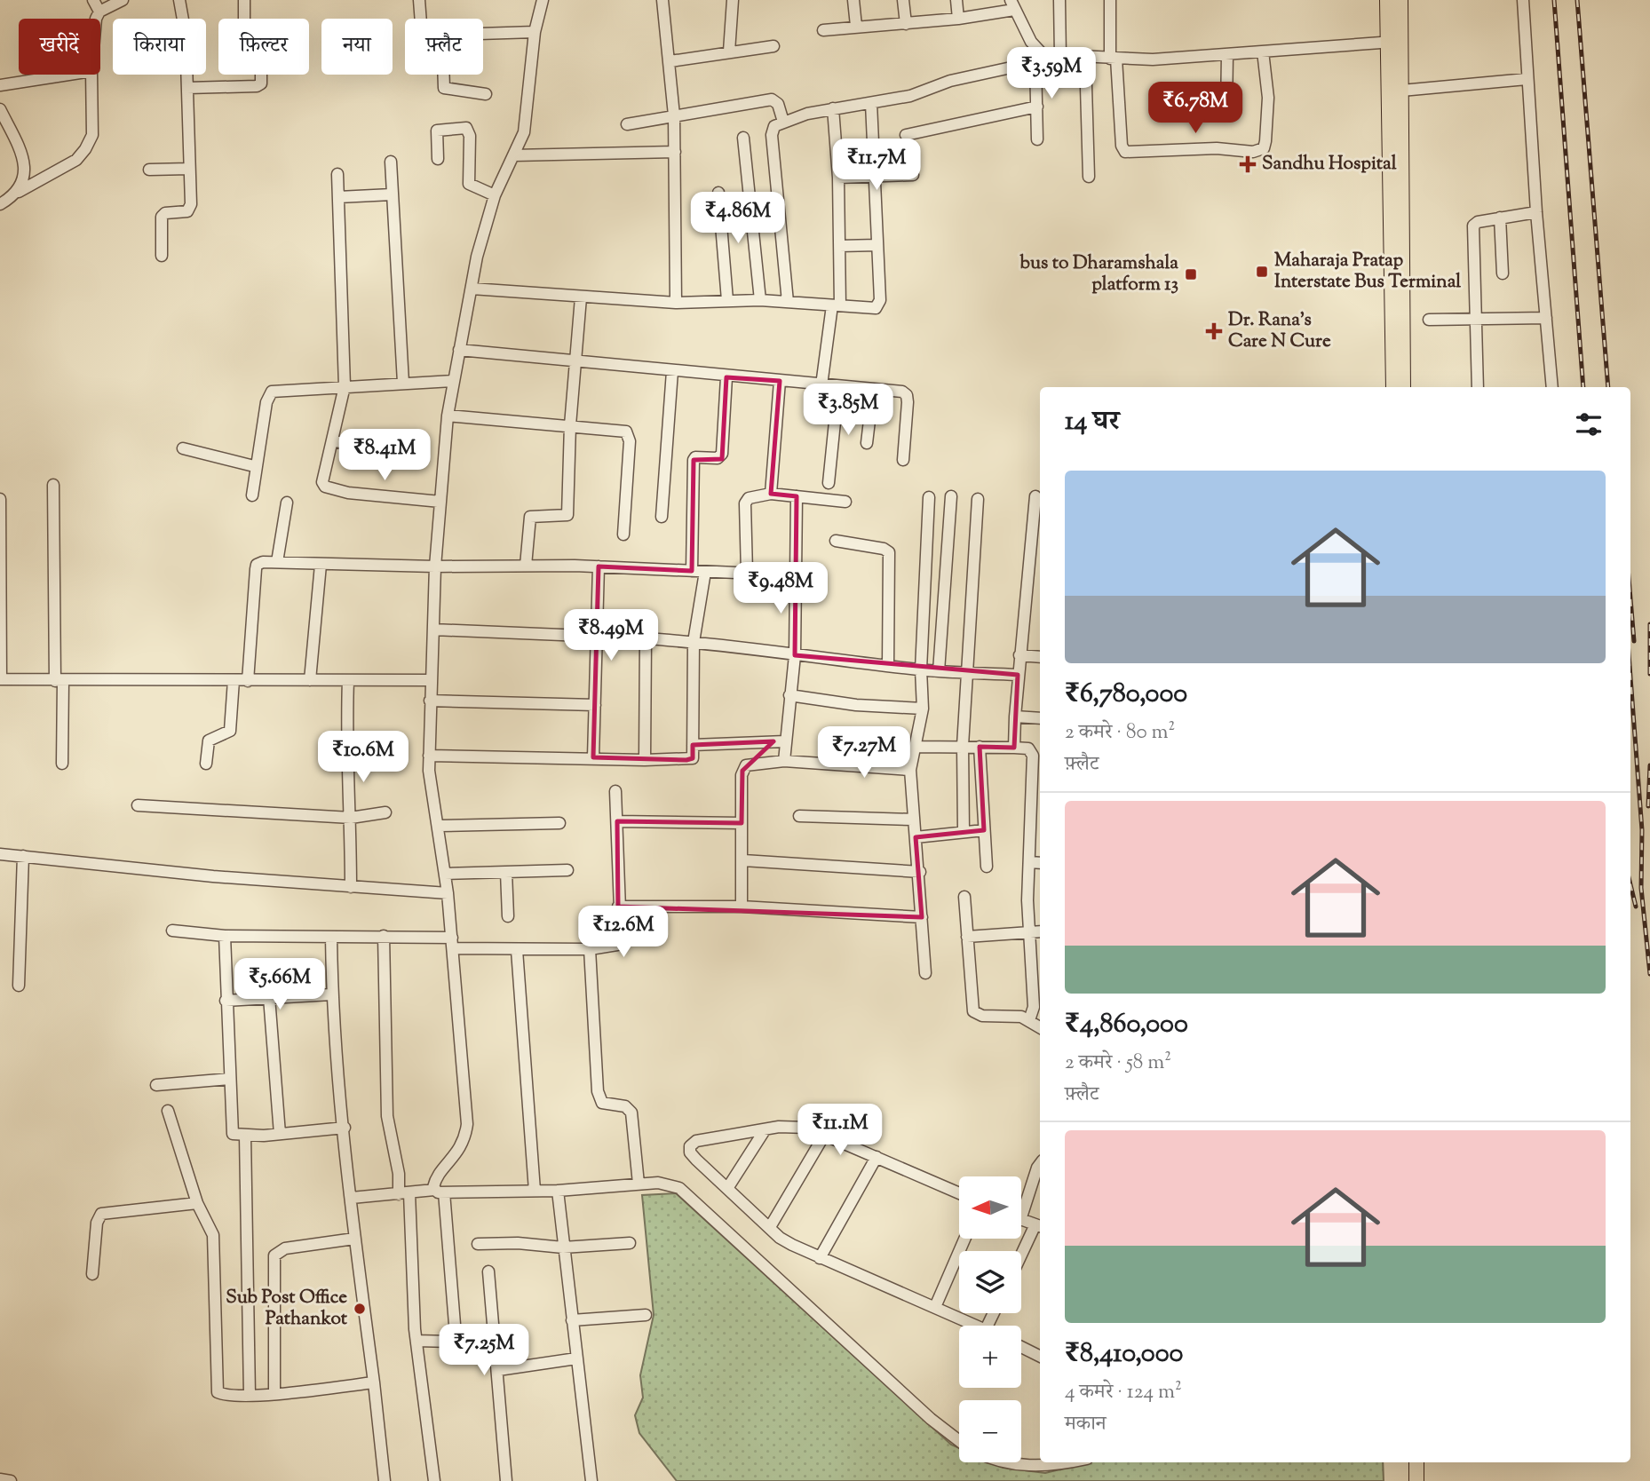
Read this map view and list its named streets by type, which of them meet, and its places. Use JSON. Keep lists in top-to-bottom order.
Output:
{
  "places": {
    "health": ["Sandhu Hospital", "Dr. Rana's Care N Cure"],
    "transit": ["Maharaja Pratap Interstate Bus Terminal", "bus to Dharamshala platform 13"],
    "other": ["Sub Post Office Pathankot"]
  },
  "north": "left",
  "page": {
    "chip": [
      "खरीदें",
      "किराया",
      "फ़िल्टर",
      "नया",
      "फ़्लैट"
    ],
    "price": [
      "₹3.59M",
      "₹6.78M",
      "₹11.7M",
      "₹4.86M",
      "₹3.85M",
      "₹8.41M",
      "₹9.48M",
      "₹8.49M",
      "₹7.27M",
      "₹10.6M",
      "₹12.6M",
      "₹5.66M",
      "₹11.1M",
      "₹7.25M"
    ],
    "heading": "14 घर",
    "list": [
      {
        "name": "₹6,780,000",
        "note": "2 कमरे · 80 m² · फ़्लैट"
      },
      {
        "name": "₹4,860,000",
        "note": "2 कमरे · 58 m² · फ़्लैट"
      },
      {
        "name": "₹8,410,000",
        "note": "4 कमरे · 124 m² · मकान"
      }
    ],
    "map_buttons": ["+", "−"]
  }
}
